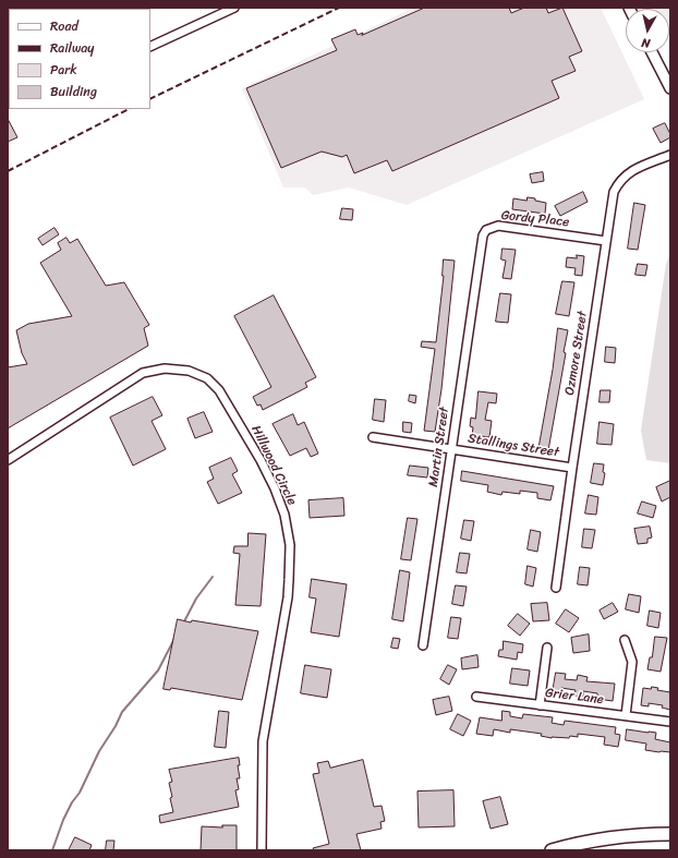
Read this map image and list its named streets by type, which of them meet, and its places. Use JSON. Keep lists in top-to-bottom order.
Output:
{
  "streets": {
    "street": [
      "Gordy Place",
      "Ozmore Street",
      "Stallings Street",
      "Martin Street",
      "Hillwood Circle",
      "Grier Lane"
    ]
  },
  "crossings": [
    ["Gordy Place", "Ozmore Street"],
    ["Gordy Place", "Martin Street"],
    ["Ozmore Street", "Stallings Street"],
    ["Stallings Street", "Martin Street"]
  ],
  "legend": [
    "Road",
    "Railway",
    "Park",
    "Building"
  ],
  "north": "bottom"
}
